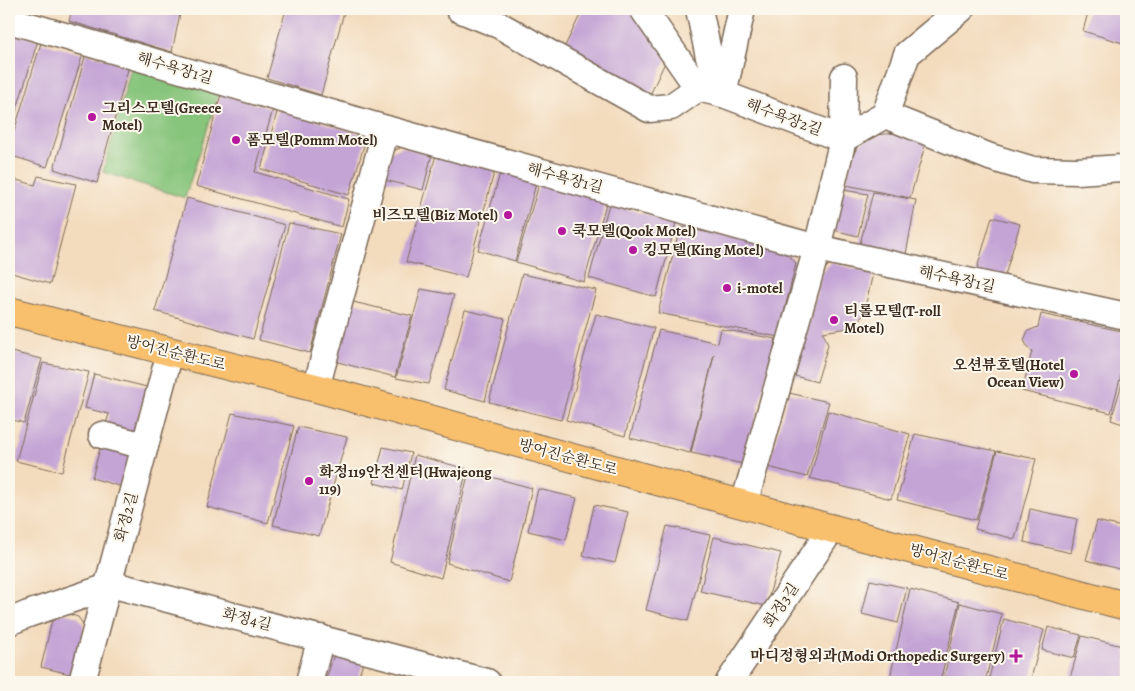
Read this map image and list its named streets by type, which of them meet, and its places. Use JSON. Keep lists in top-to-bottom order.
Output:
{
  "streets": {
    "main road": ["방어진순환도로"],
    "street": [
      "해수욕장1길",
      "해수욕장2길",
      "화정2길",
      "화정3길",
      "화정4길"
    ]
  },
  "crossings": [
    ["방어진순환도로", "화정2길"],
    ["방어진순환도로", "화정3길"],
    ["화정2길", "화정4길"]
  ],
  "places": {
    "other": [
      "그리스모텔(Greece Motel)",
      "폼모텔(Pomm Motel)",
      "비즈모텔(Biz Motel)",
      "쿡모텔(Qook Motel)",
      "킹모텔(King Motel)",
      "i-motel",
      "티롤모텔(T-roll Motel)",
      "오션뷰호텔(Hotel Ocean View)",
      "화정119안전센터(Hwajeong 119)"
    ],
    "health": ["마디정형외과(Modi Orthopedic Surgery)"]
  }
}
